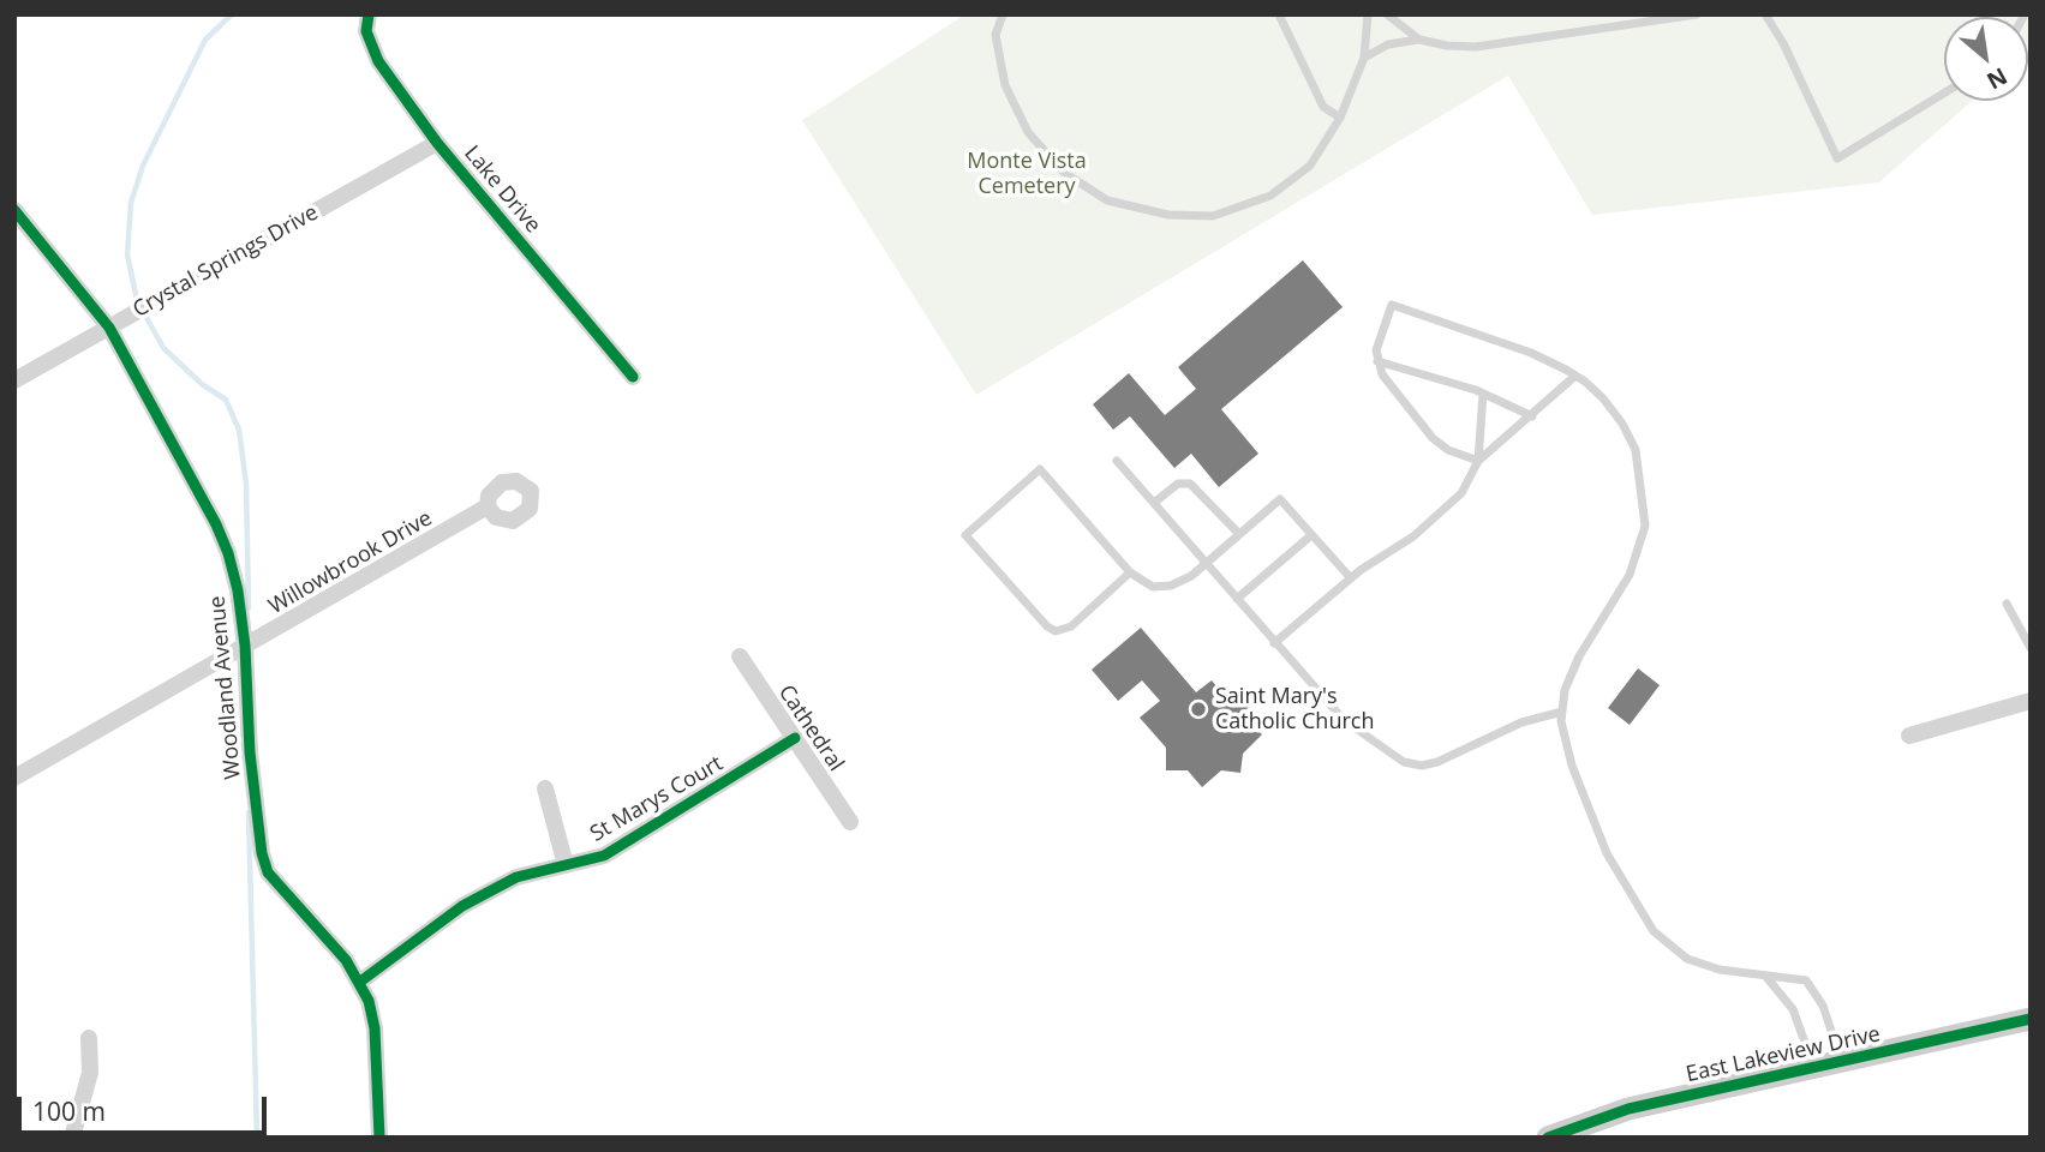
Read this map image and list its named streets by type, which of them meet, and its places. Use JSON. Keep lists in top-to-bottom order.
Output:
{
  "streets": {
    "street": [
      "Lake Drive",
      "Crystal Springs Drive",
      "Willowbrook Drive",
      "Woodland Avenue",
      "Cathedral",
      "St Marys Court",
      "East Lakeview Drive"
    ]
  },
  "crossings": [
    ["Lake Drive", "Crystal Springs Drive"],
    ["Crystal Springs Drive", "Woodland Avenue"],
    ["Willowbrook Drive", "Woodland Avenue"],
    ["Woodland Avenue", "St Marys Court"],
    ["Cathedral", "St Marys Court"]
  ],
  "parks": ["Monte Vista Cemetery"],
  "places": ["Saint Mary's Catholic Church"],
  "scale_bar": "100 m",
  "north": "bottom right"
}
